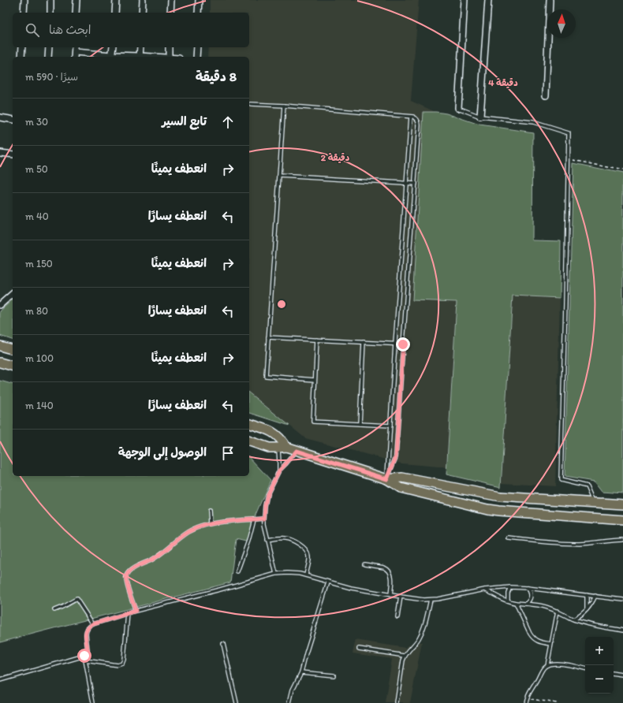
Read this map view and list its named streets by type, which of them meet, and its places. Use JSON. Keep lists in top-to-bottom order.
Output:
{
  "north": "top",
  "page": {
    "search": "ابحث هنا",
    "heading": ["8 دقيقة", "سيرًا · 590 m"],
    "list": [
      ["تابع السير", "30 m"],
      ["انعطف يمينًا", "50 m"],
      ["انعطف يسارًا", "40 m"],
      ["انعطف يمينًا", "150 m"],
      ["انعطف يسارًا", "80 m"],
      ["انعطف يمينًا", "100 m"],
      ["انعطف يسارًا", "140 m"],
      "الوصول إلى الوجهة"
    ],
    "map_buttons": ["+", "−"]
  },
  "rings": ["4 دقيقة", "2 دقيقة"]
}
